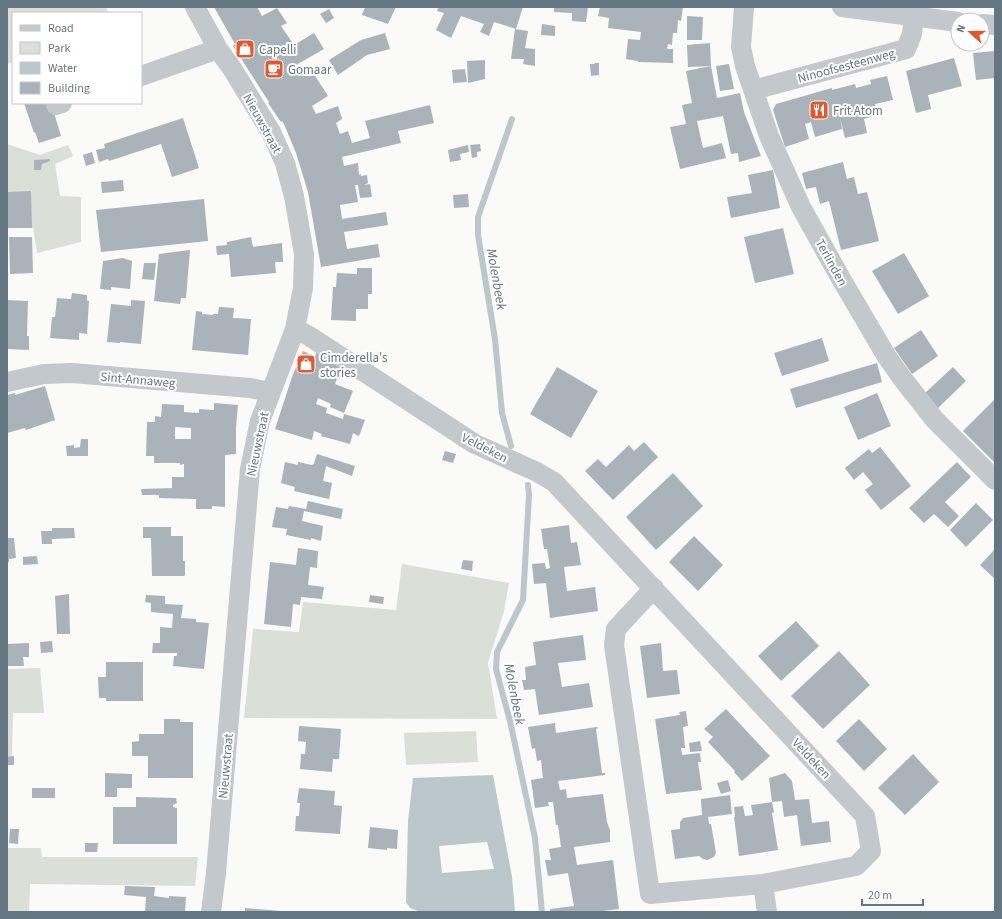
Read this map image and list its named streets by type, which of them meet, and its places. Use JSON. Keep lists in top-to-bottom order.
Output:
{
  "streets": {
    "street": [
      "Ninoofsesteenweg",
      "Nieuwstraat",
      "Terlinden",
      "Sint-Annaweg",
      "Veldeken"
    ]
  },
  "crossings": [
    ["Ninoofsesteenweg", "Terlinden"],
    ["Nieuwstraat", "Sint-Annaweg"],
    ["Nieuwstraat", "Veldeken"]
  ],
  "water": ["Molenbeek"],
  "places": {
    "shop": ["Capelli", "Cimderella's stories"],
    "cafe": ["Gomaar"],
    "restaurant": ["Frit Atom"]
  },
  "legend": [
    "Road",
    "Park",
    "Water",
    "Building"
  ],
  "scale_bar": "20 m",
  "north": "left"
}
